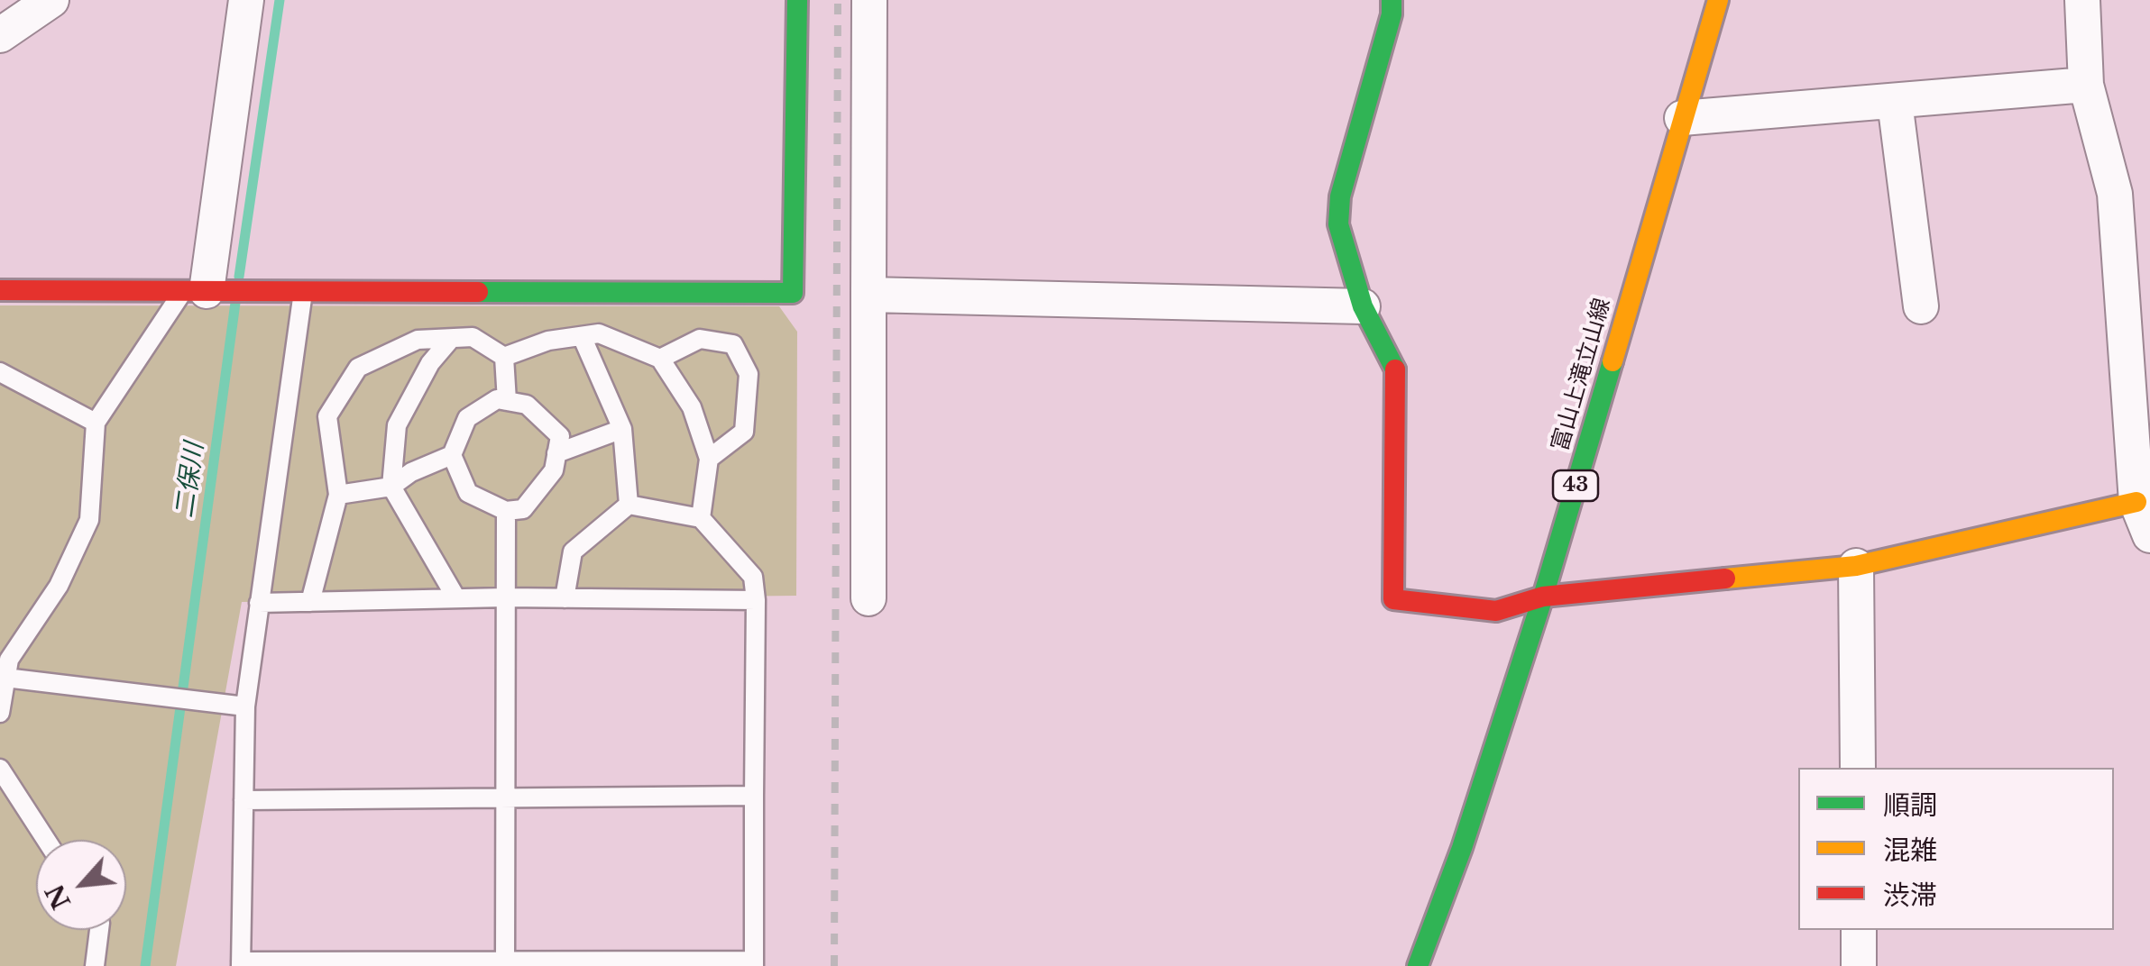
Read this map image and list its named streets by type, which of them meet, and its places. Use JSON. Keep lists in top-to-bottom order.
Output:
{
  "streets": {
    "street": ["富山上滝立山線", "43"]
  },
  "water": ["二保川"],
  "legend": ["順調", "混雑", "渋滞"],
  "north": "bottom left"
}
